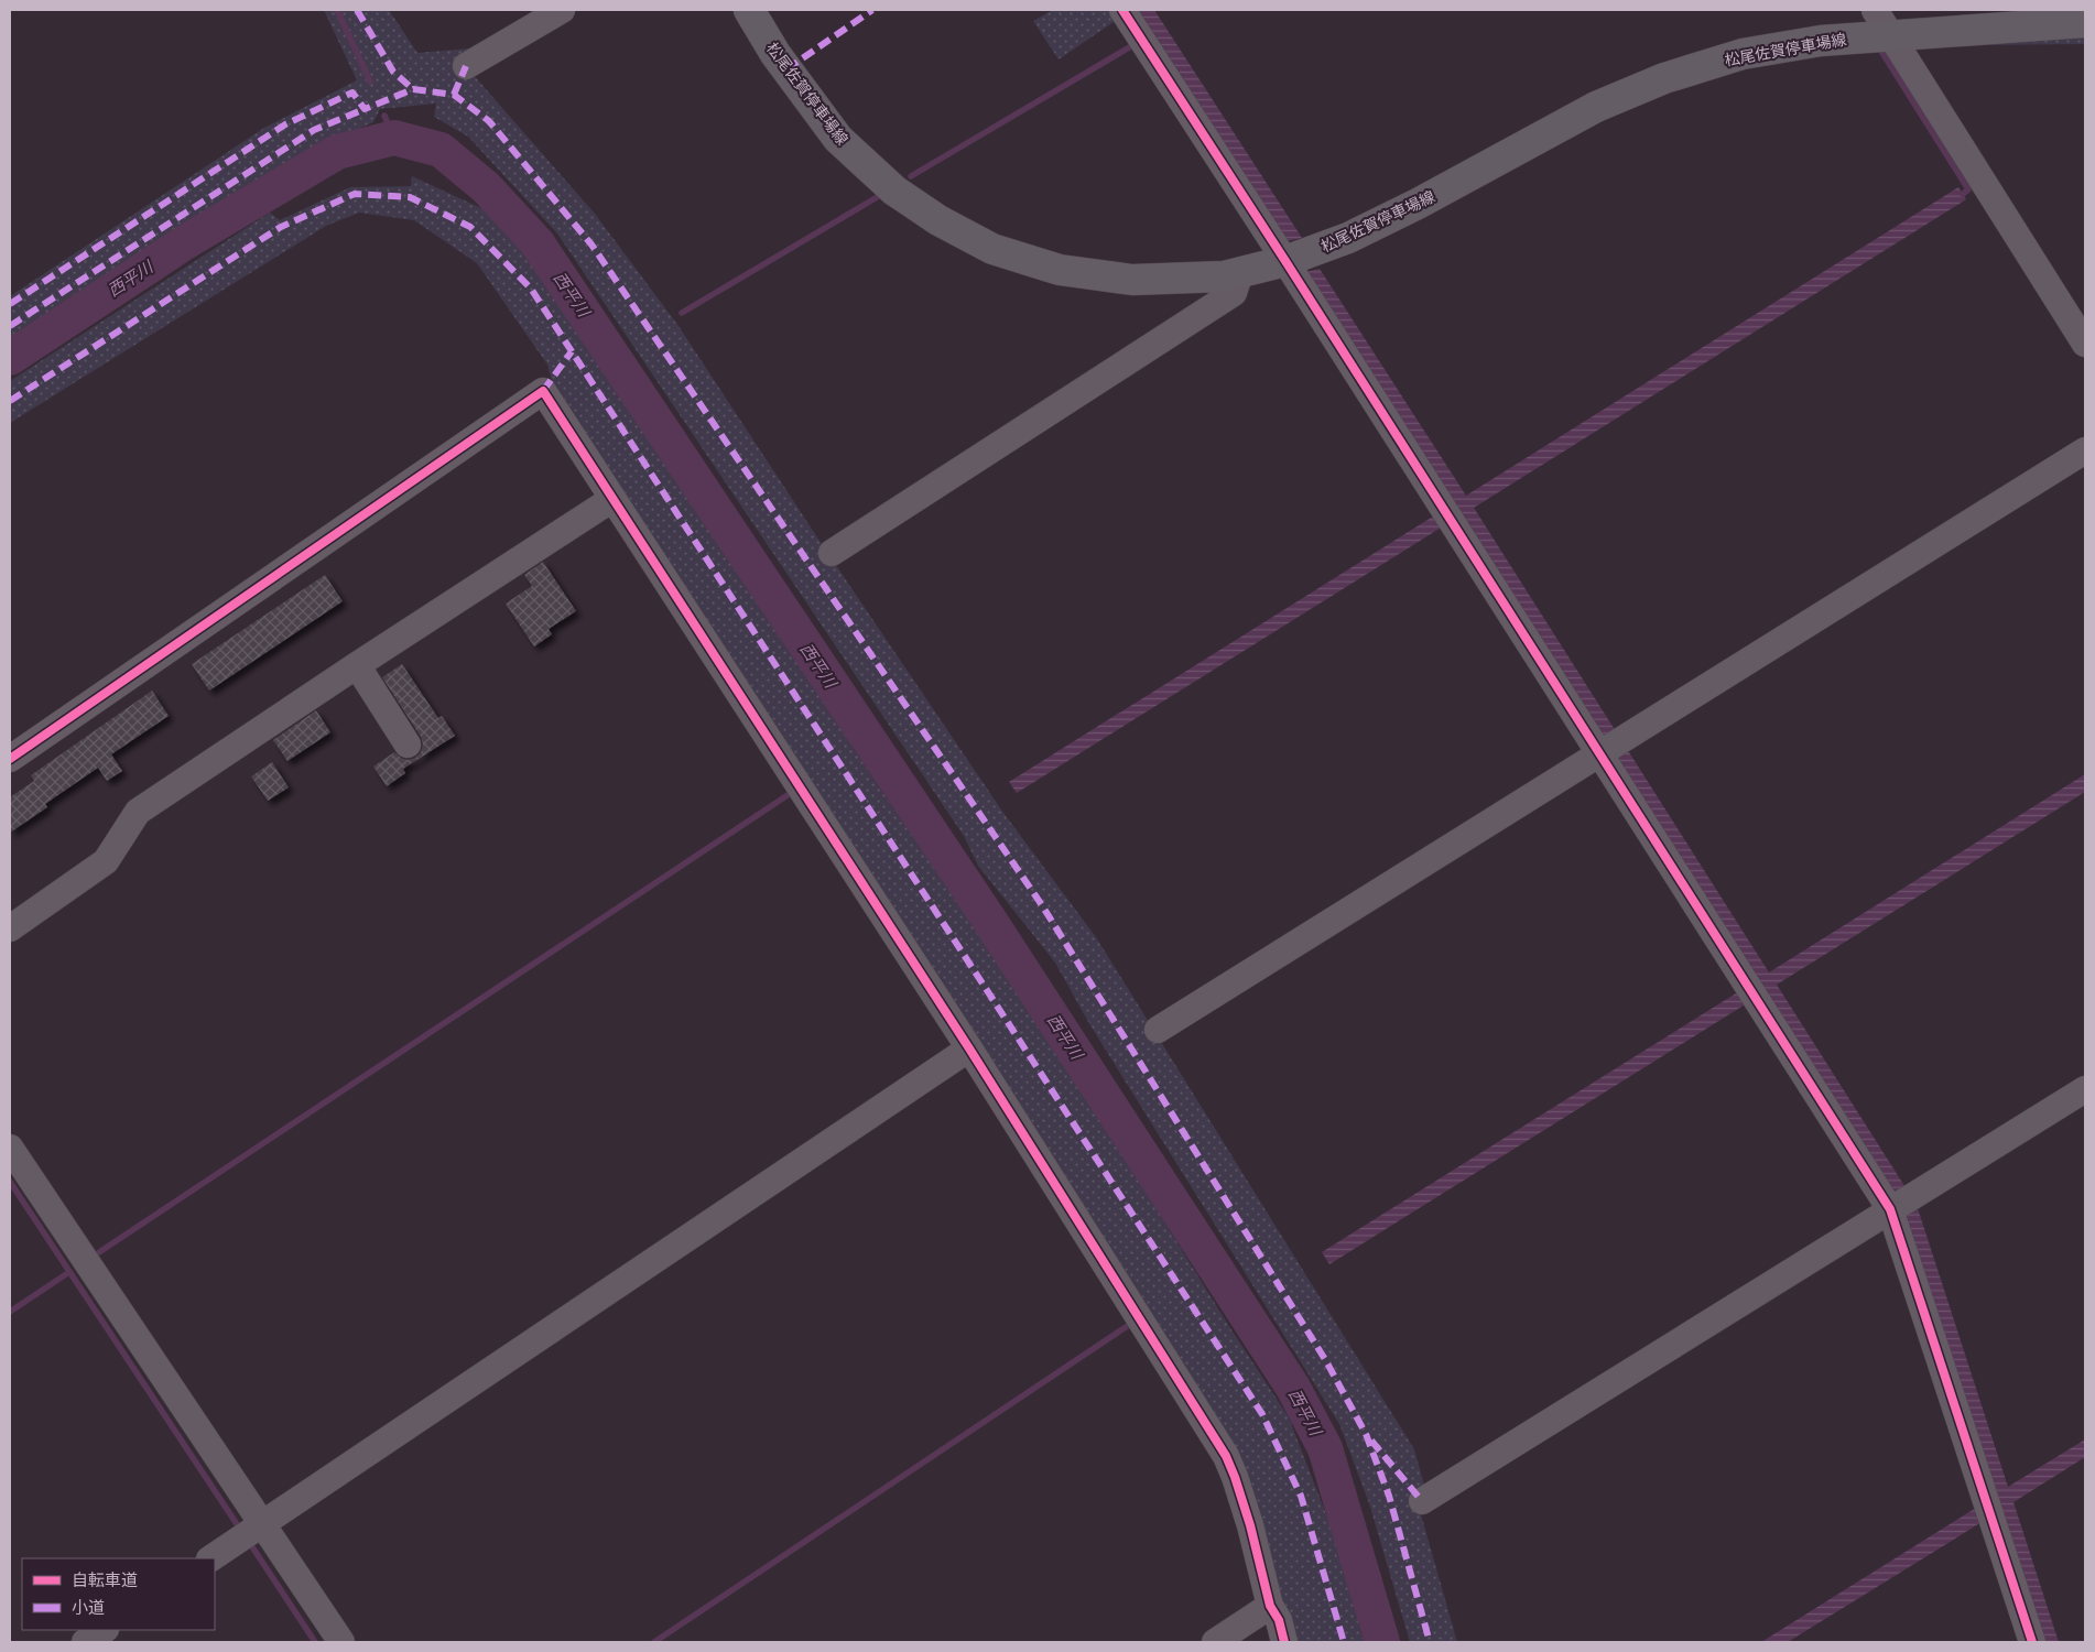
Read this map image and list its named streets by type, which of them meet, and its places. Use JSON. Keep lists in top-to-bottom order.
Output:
{
  "streets": {
    "main road": ["松尾佐賀停車場線"]
  },
  "water": ["西平川"],
  "legend": ["自転車道", "小道"]
}
